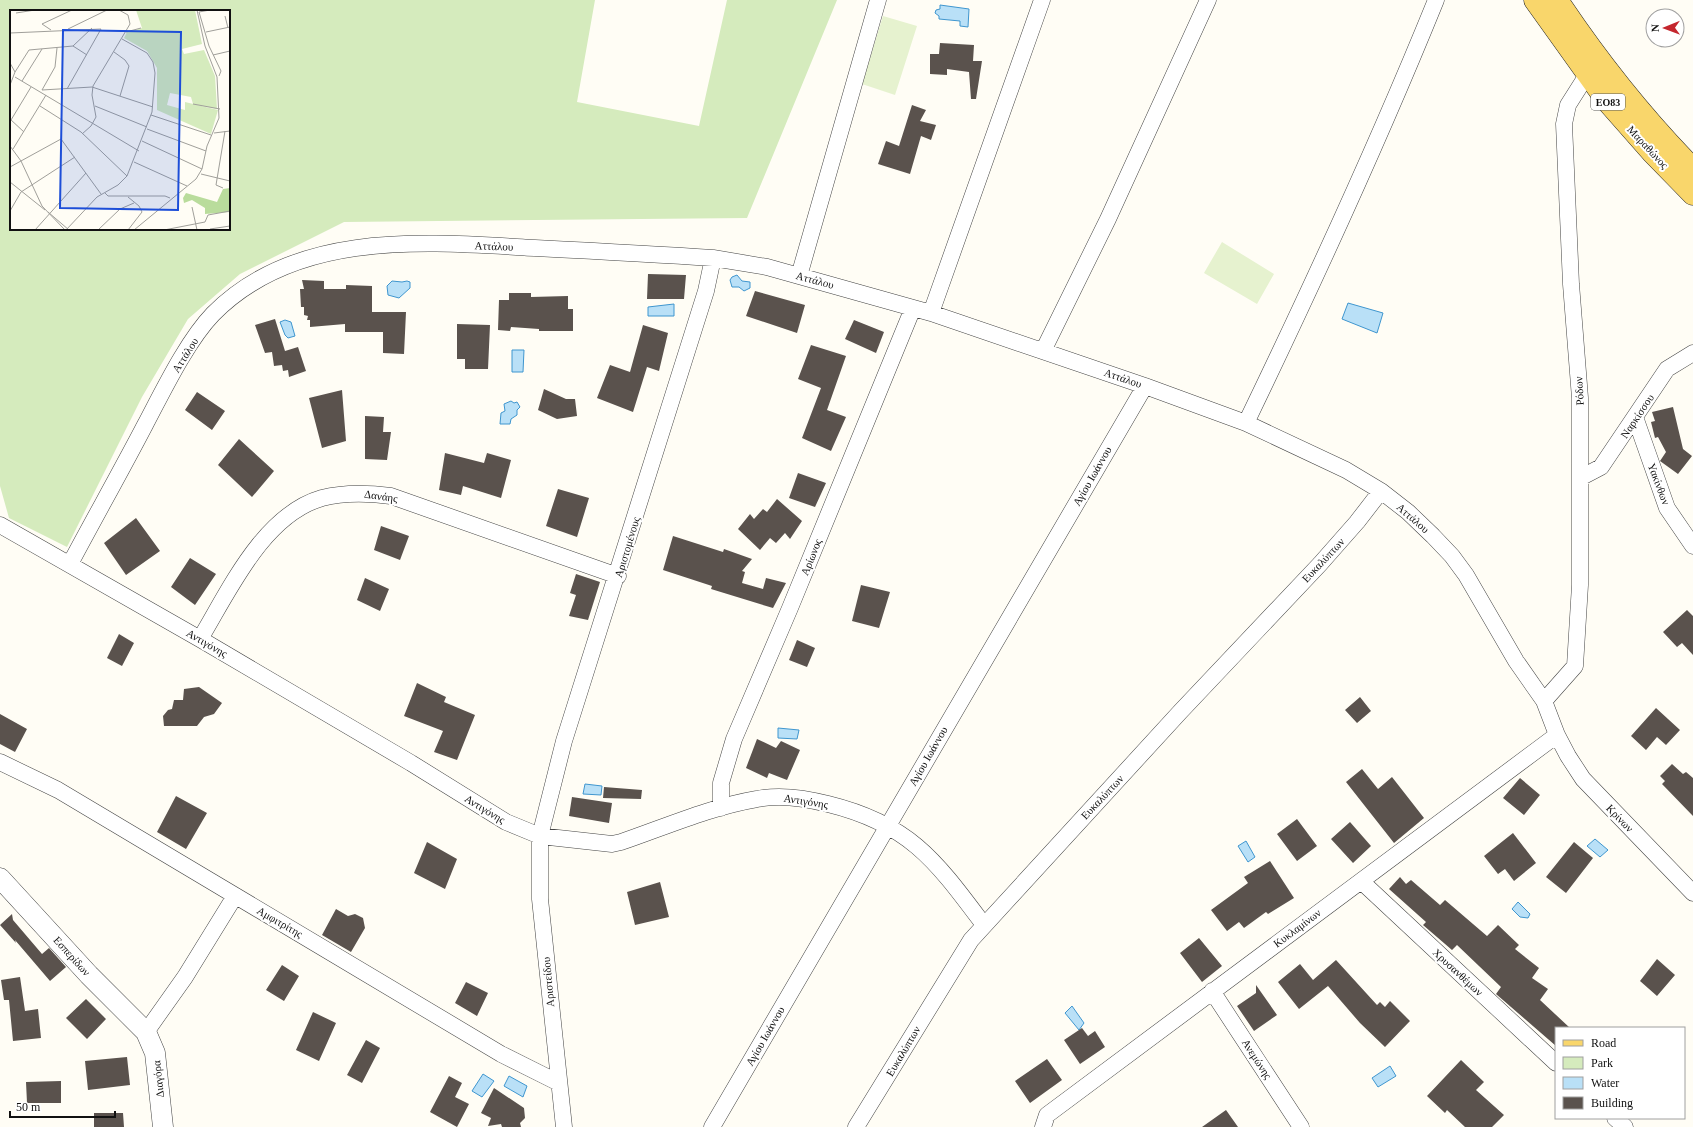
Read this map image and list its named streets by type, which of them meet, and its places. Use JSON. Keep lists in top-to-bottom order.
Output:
{
  "streets": {
    "main road": ["ΕΟ83", "Μαραθώνος"],
    "street": [
      "Αττάλου",
      "Ρόδων",
      "Ναρκίσσου",
      "Αγίου Ιωάννου",
      "Υακίνθων",
      "Δανάης",
      "Αριστομένους",
      "Αρίωνος",
      "Ευκαλύπτων",
      "Αντιγόνης",
      "Κρίνων",
      "Αμφιτρίτης",
      "Κυκλαμίνων",
      "Εσπερίδων",
      "Χρυσανθέμων",
      "Αριστείδου",
      "Ανεμώνης",
      "Διαγόρα"
    ]
  },
  "crossings": [
    ["Μαραθώνος", "Ρόδων"],
    ["Αττάλου", "Ρόδων"],
    ["Αττάλου", "Αγίου Ιωάννου"],
    ["Αττάλου", "Αριστομένους"],
    ["Αττάλου", "Αρίωνος"],
    ["Αττάλου", "Ευκαλύπτων"],
    ["Αττάλου", "Αντιγόνης"],
    ["Αττάλου", "Κρίνων"],
    ["Αττάλου", "Κυκλαμίνων"],
    ["Ρόδων", "Ναρκίσσου"],
    ["Ναρκίσσου", "Υακίνθων"],
    ["Αγίου Ιωάννου", "Αντιγόνης"],
    ["Δανάης", "Αριστομένους"],
    ["Δανάης", "Αντιγόνης"],
    ["Αριστομένους", "Αντιγόνης"],
    ["Αριστομένους", "Αριστείδου"],
    ["Αρίωνος", "Αντιγόνης"],
    ["Ευκαλύπτων", "Αντιγόνης"],
    ["Αντιγόνης", "Αριστείδου"],
    ["Κρίνων", "Κυκλαμίνων"],
    ["Αμφιτρίτης", "Αριστείδου"],
    ["Κυκλαμίνων", "Χρυσανθέμων"],
    ["Κυκλαμίνων", "Ανεμώνης"],
    ["Εσπερίδων", "Διαγόρα"]
  ],
  "legend": [
    "Road",
    "Park",
    "Water",
    "Building"
  ],
  "scale_bar": "50 m",
  "north": "left"
}
